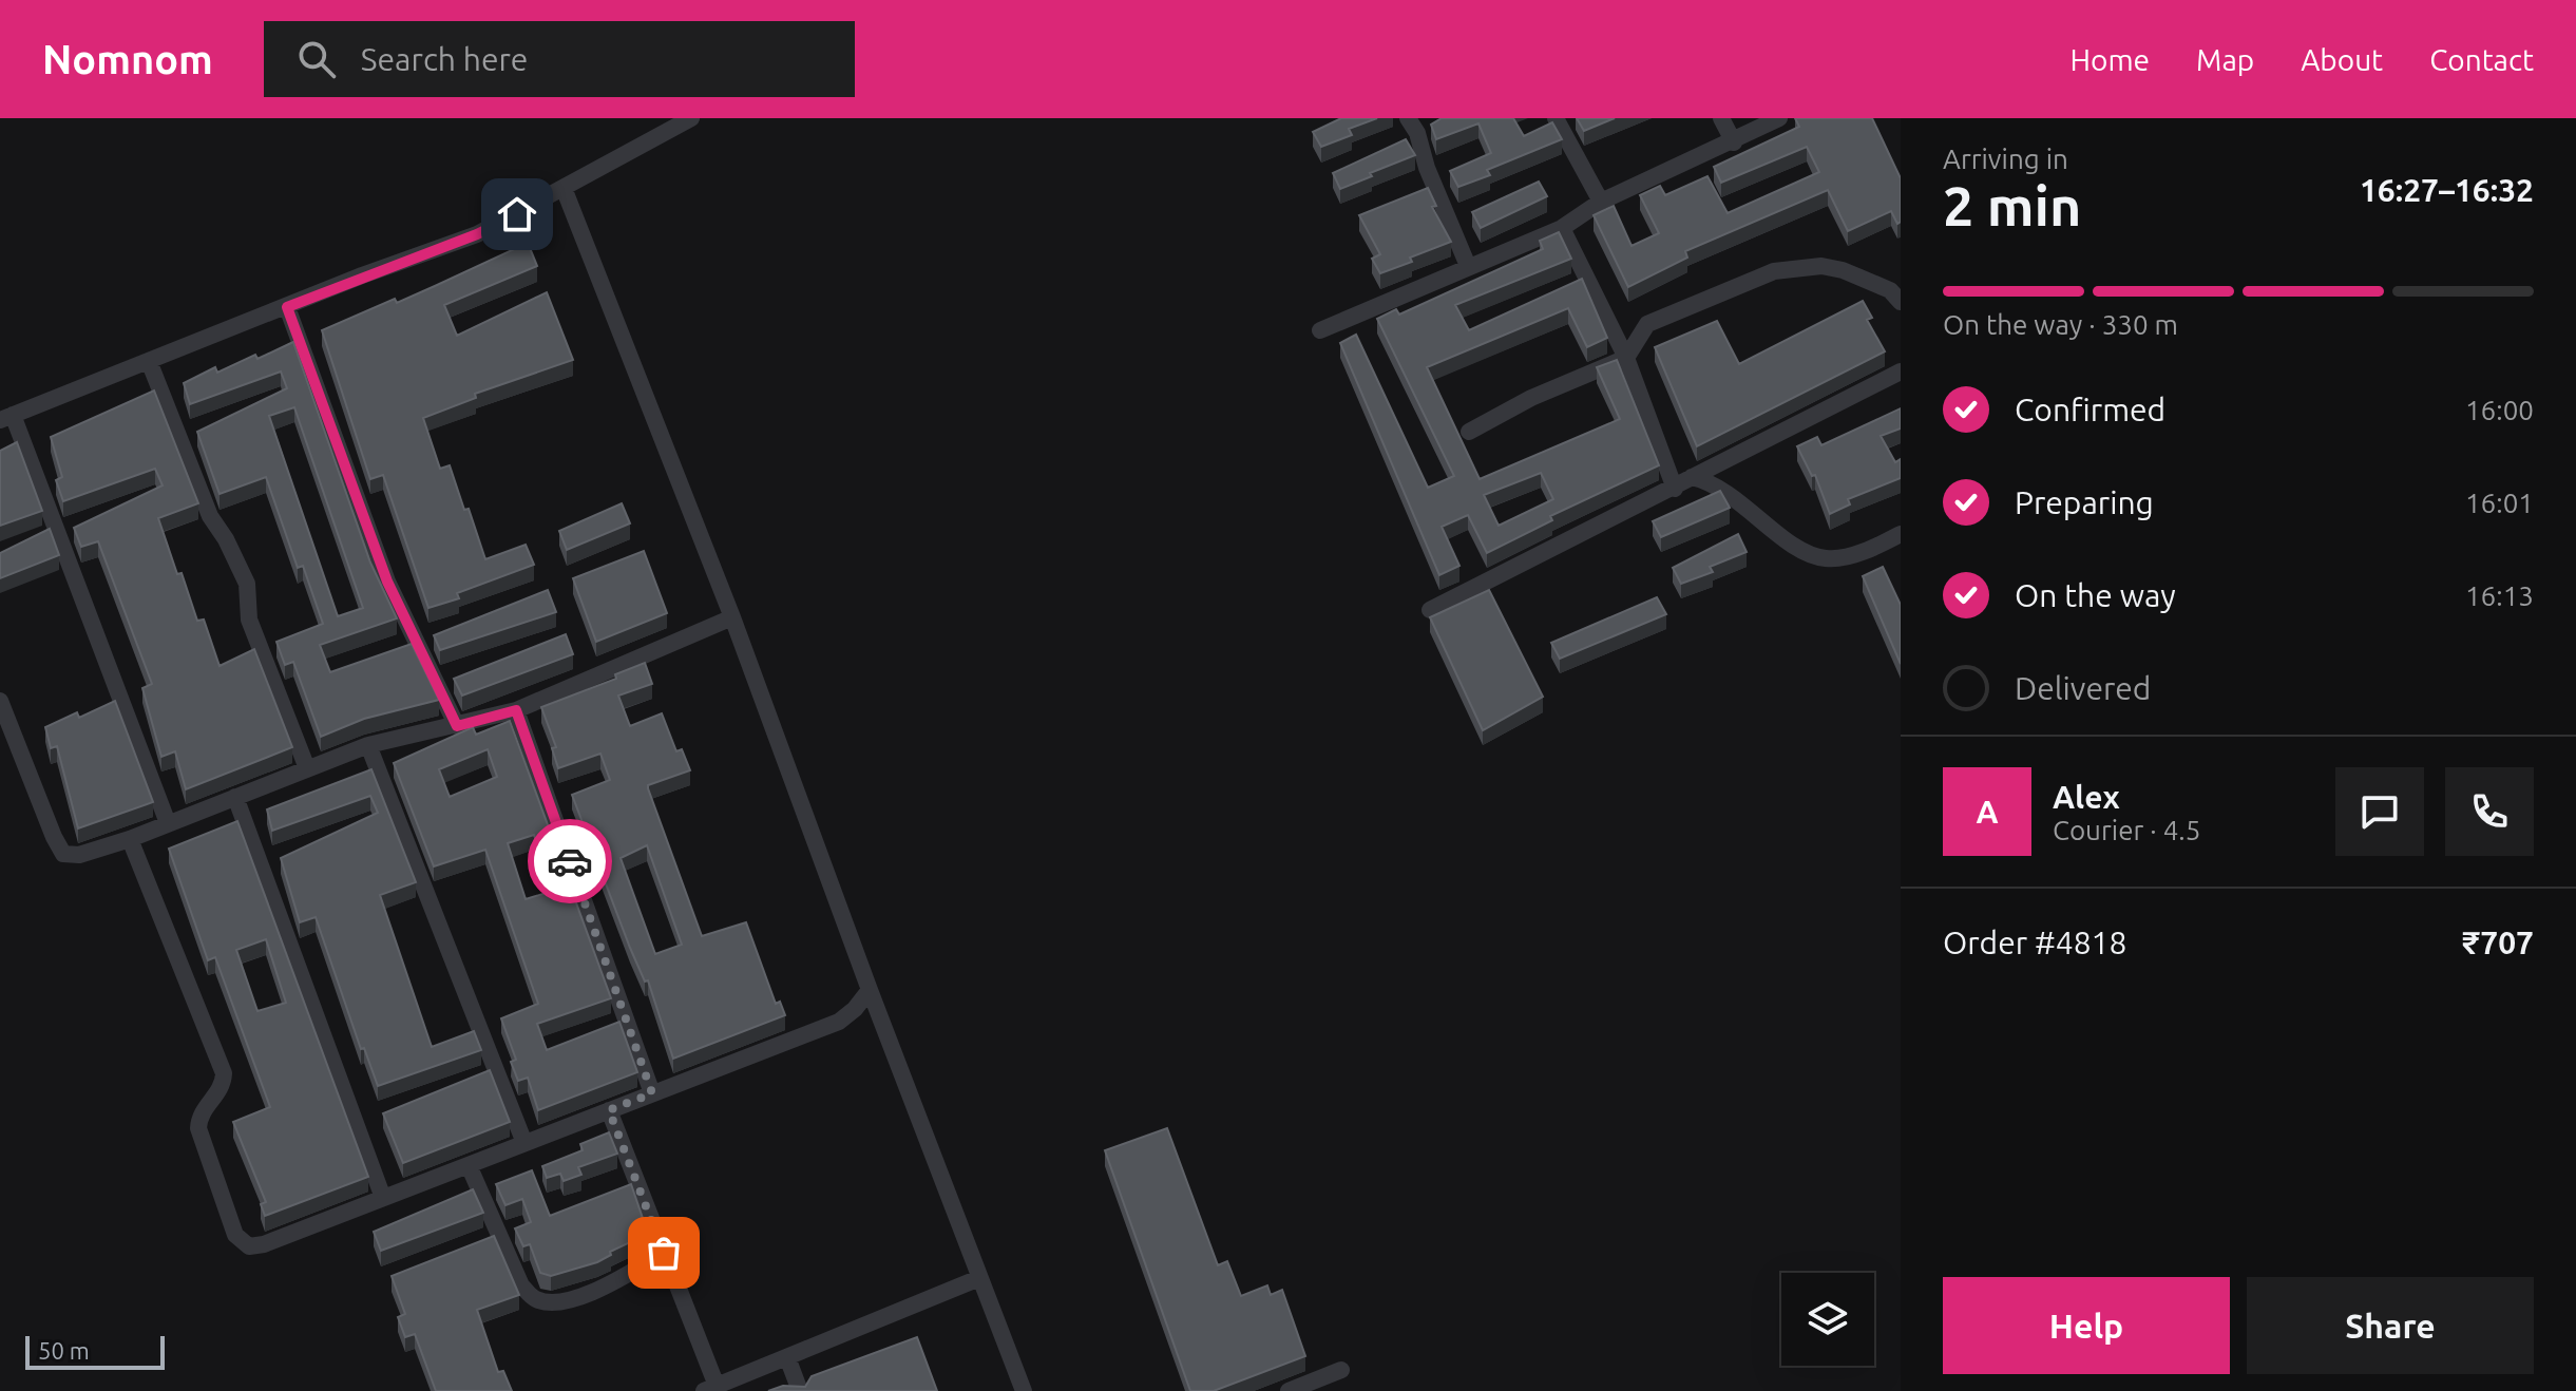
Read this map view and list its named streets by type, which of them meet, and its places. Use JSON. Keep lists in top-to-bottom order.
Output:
{
  "scale_bar": "50 m",
  "page": {
    "header": "Nomnom",
    "search": "Search here",
    "nav": [
      "Home",
      "Map",
      "About",
      "Contact"
    ],
    "heading": ["2 min", "Arriving in", "16:27–16:32"],
    "panel": [
      "Alex",
      "Courier · 4.5",
      "Order #4818",
      "₹707"
    ],
    "bar": "On the way · 330 m",
    "list": [
      ["Confirmed", "16:00"],
      ["Preparing", "16:01"],
      ["On the way", "16:13"],
      "Delivered"
    ],
    "round": "A",
    "buttons": ["Help", "Share"],
    "scale": "50 m"
  }
}
